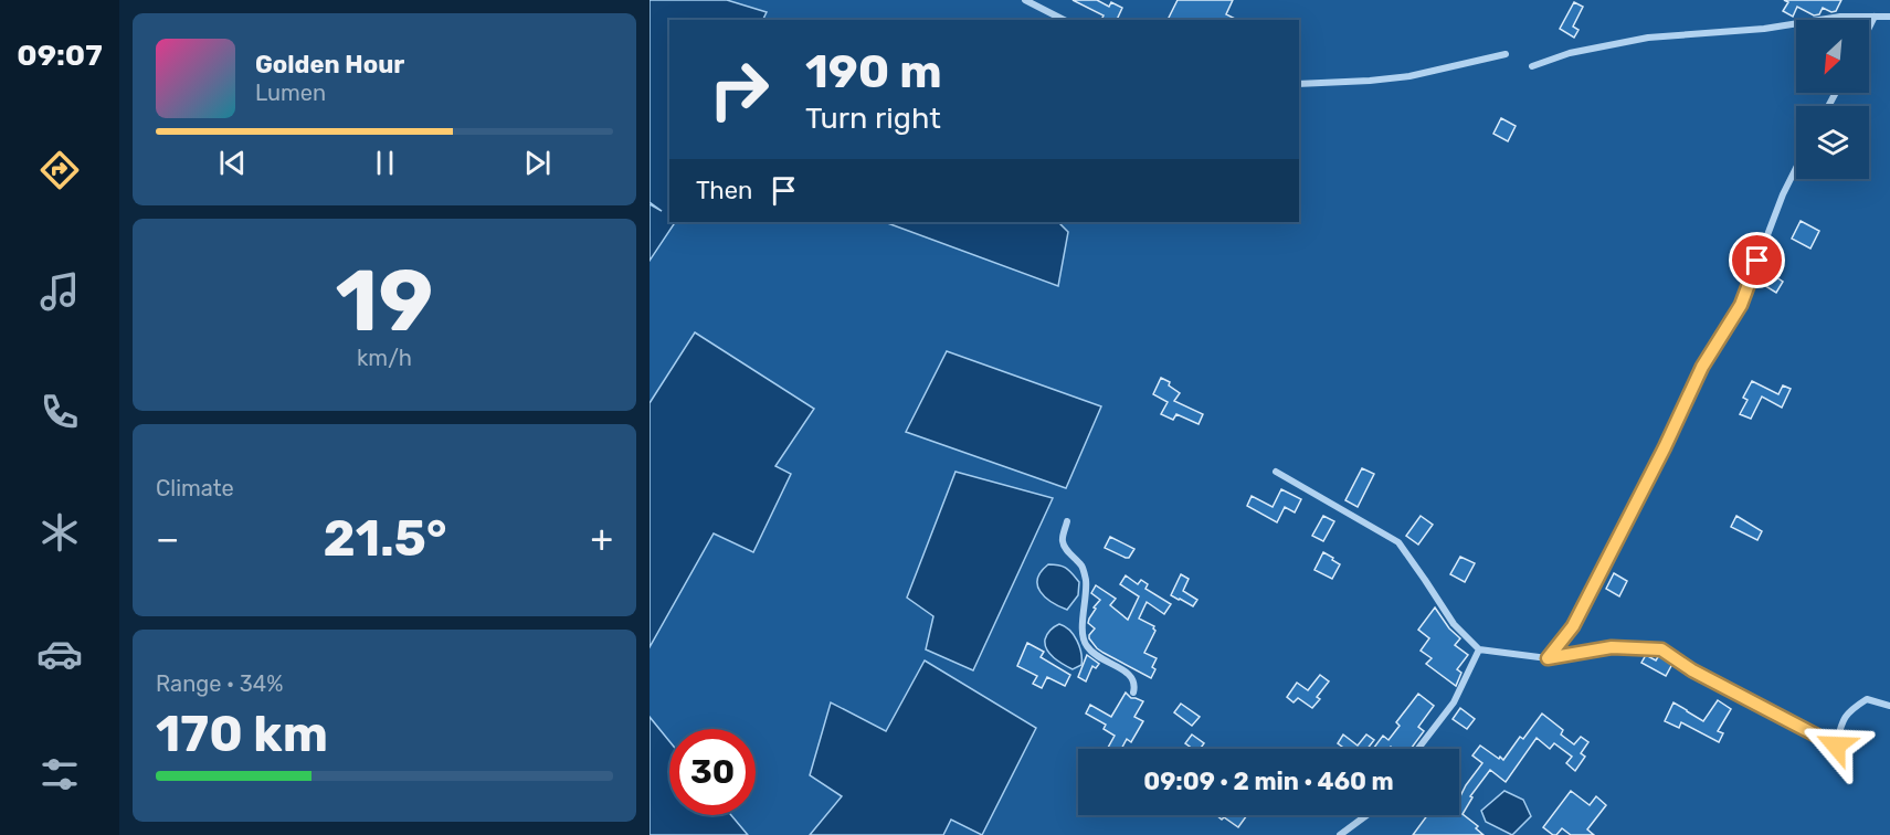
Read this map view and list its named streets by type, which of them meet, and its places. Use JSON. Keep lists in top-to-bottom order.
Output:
{
  "north": "bottom left",
  "page": {
    "tabs": "09:07",
    "turn": ["190 m", "Turn right"],
    "song": ["Golden Hour", "Lumen"],
    "then": "Then",
    "tile": [
      ["19", "km/h"],
      "Climate",
      ["Range · 34%", "170 km"]
    ],
    "heat": ["−", "21.5°", "+"],
    "limit": "30",
    "trip": "09:09 · 2 min · 460 m"
  }
}
